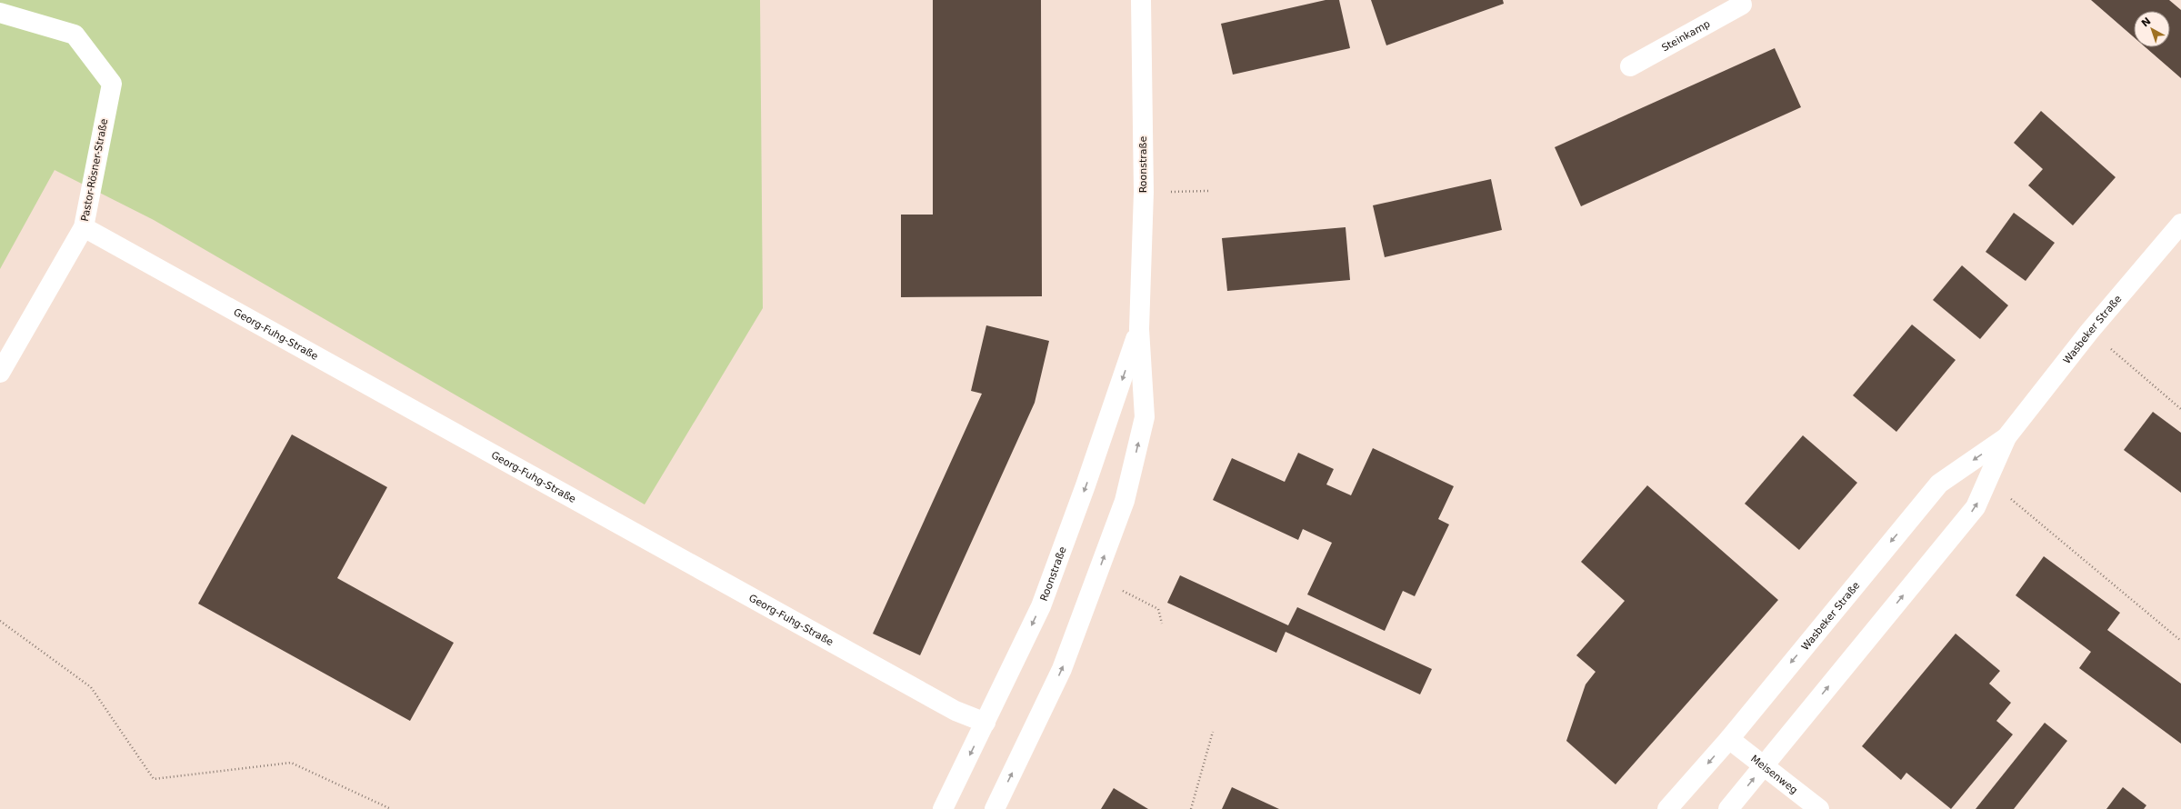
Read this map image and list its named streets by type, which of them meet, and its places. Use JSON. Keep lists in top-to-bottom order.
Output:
{
  "streets": {
    "street": [
      "Steinkamp",
      "Roonstraße",
      "Pastor-Rösner-Straße",
      "Wasbeker Straße",
      "Georg-Fuhg-Straße",
      "Meisenweg"
    ]
  },
  "crossings": [
    ["Roonstraße", "Georg-Fuhg-Straße"],
    ["Pastor-Rösner-Straße", "Georg-Fuhg-Straße"],
    ["Wasbeker Straße", "Meisenweg"]
  ],
  "north": "top left"
}
